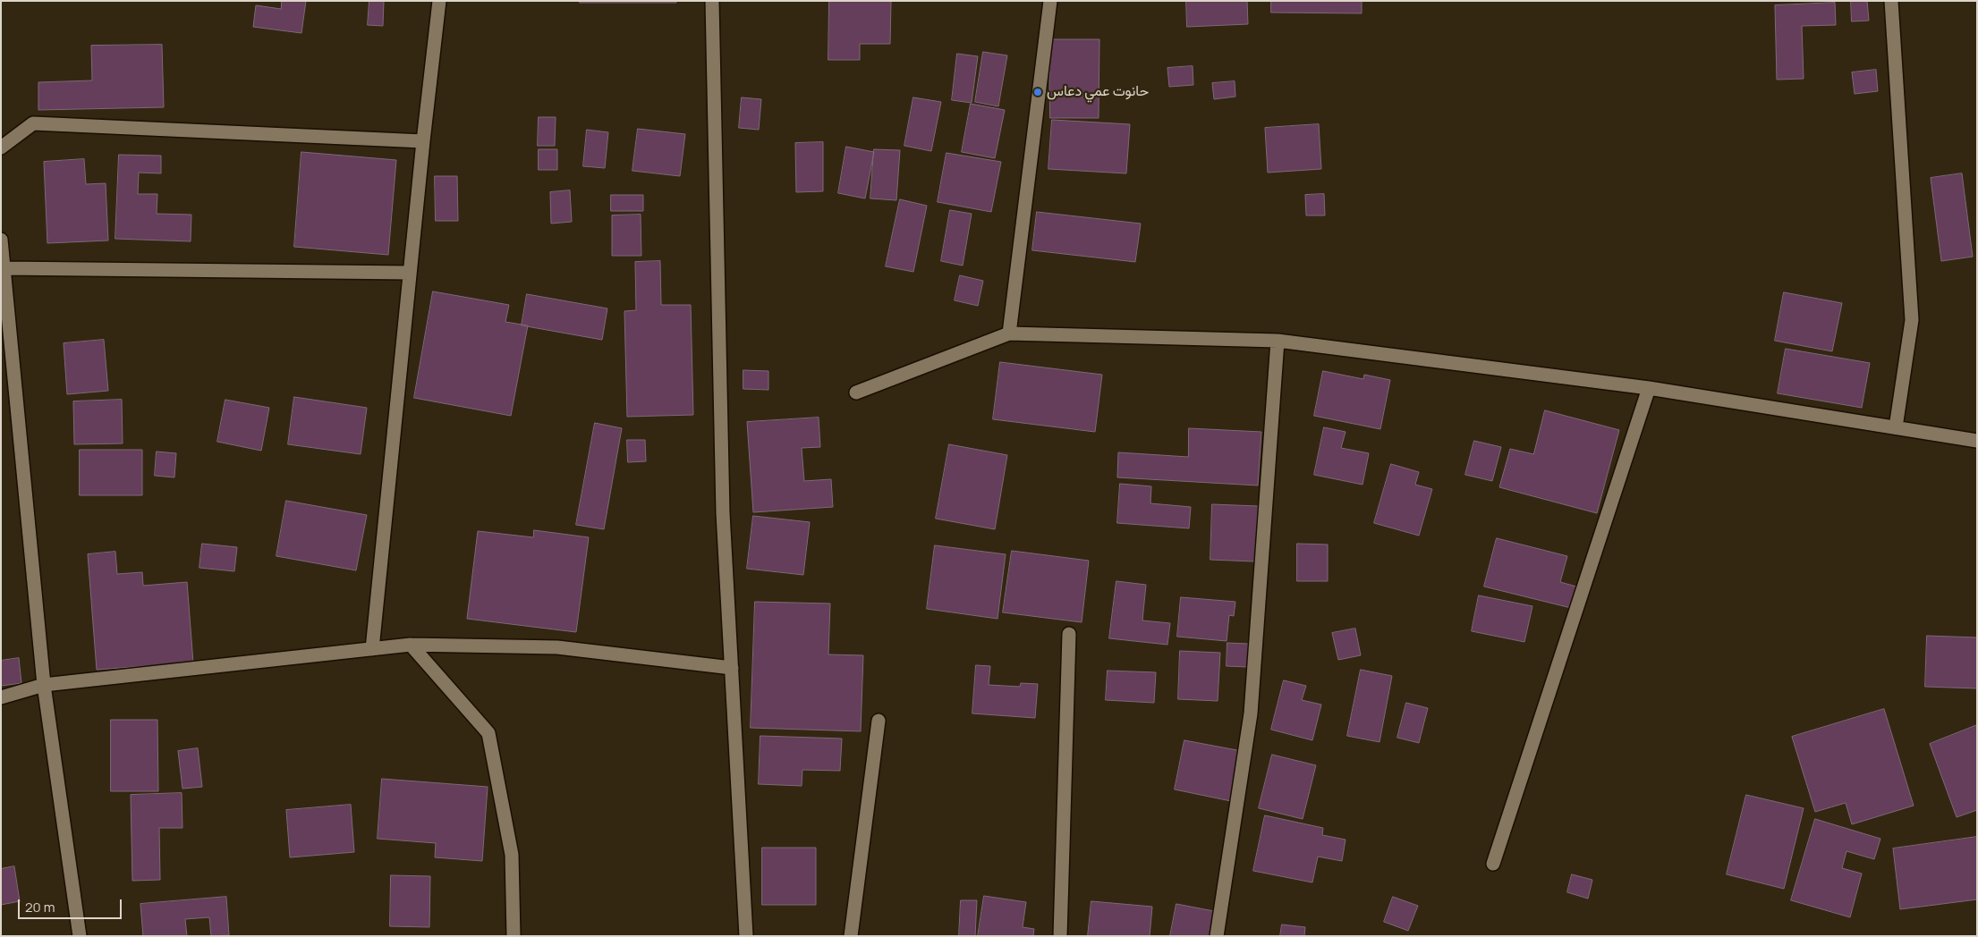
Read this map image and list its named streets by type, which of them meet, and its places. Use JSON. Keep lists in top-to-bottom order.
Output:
{
  "places": ["حانوت عمي دعاس"],
  "scale_bar": "20 m"
}
